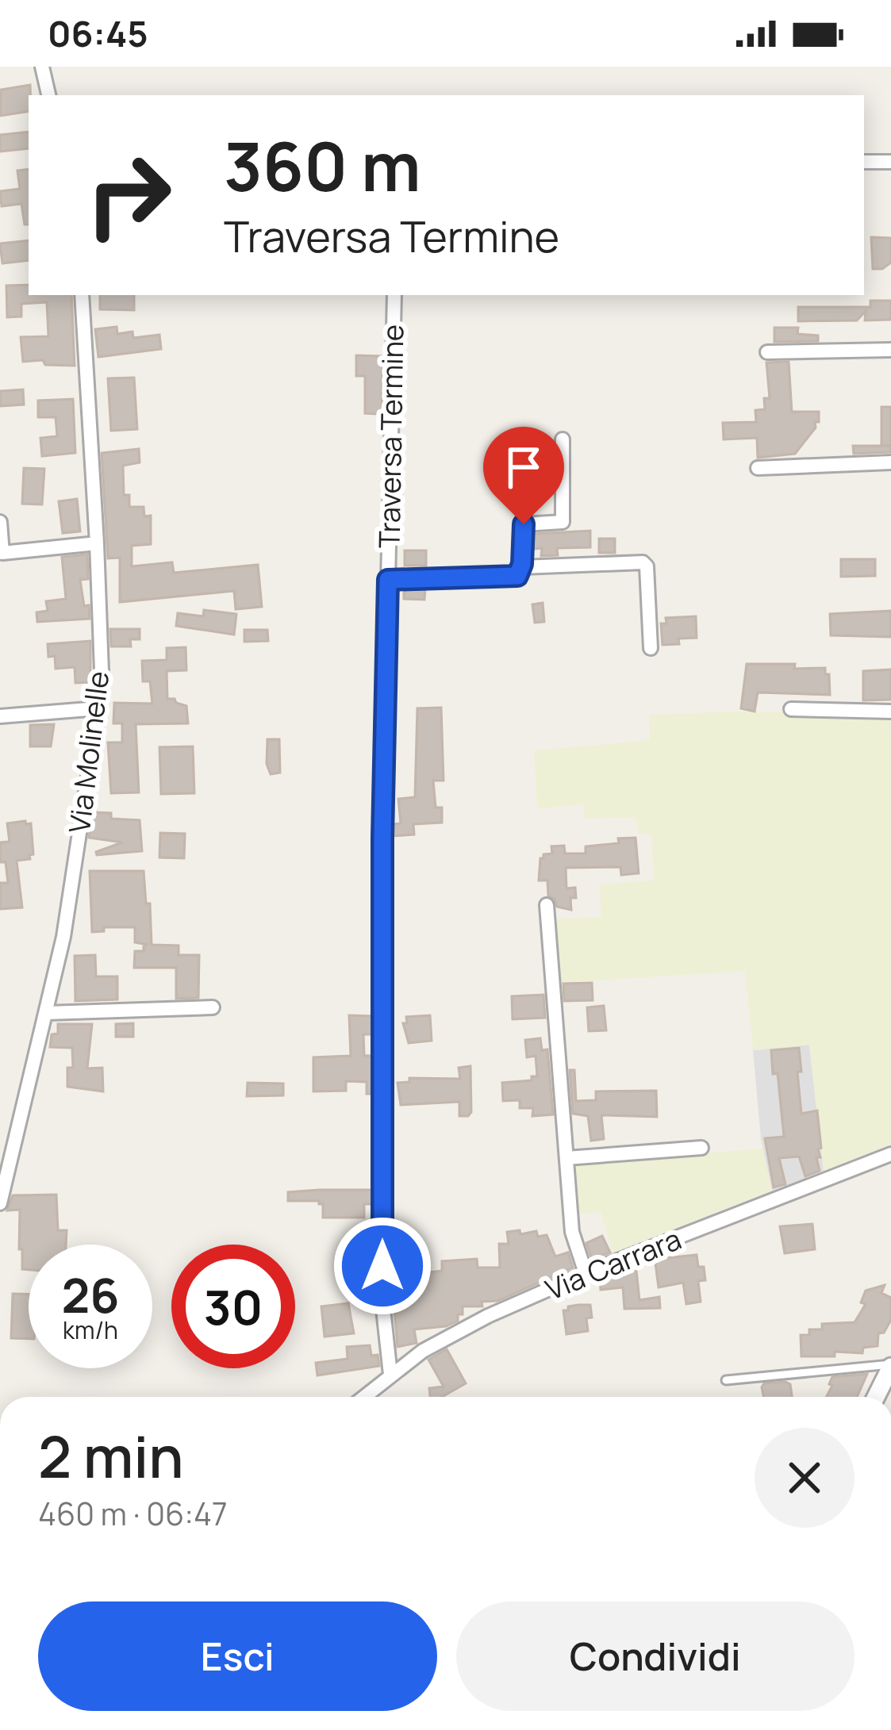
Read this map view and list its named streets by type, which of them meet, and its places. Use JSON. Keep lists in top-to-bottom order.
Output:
{
  "streets": {
    "street": ["Traversa Termine", "Via Molinelle", "Via Carrara"]
  },
  "crossings": [
    ["Traversa Termine", "Via Carrara"]
  ],
  "page": {
    "status": "06:45",
    "turn": ["360 m", "Traversa Termine"],
    "speed": "26 km/h",
    "limit": "30",
    "heading": ["2 min", "460 m · 06:47"],
    "buttons": ["Esci", "Condividi"]
  }
}
